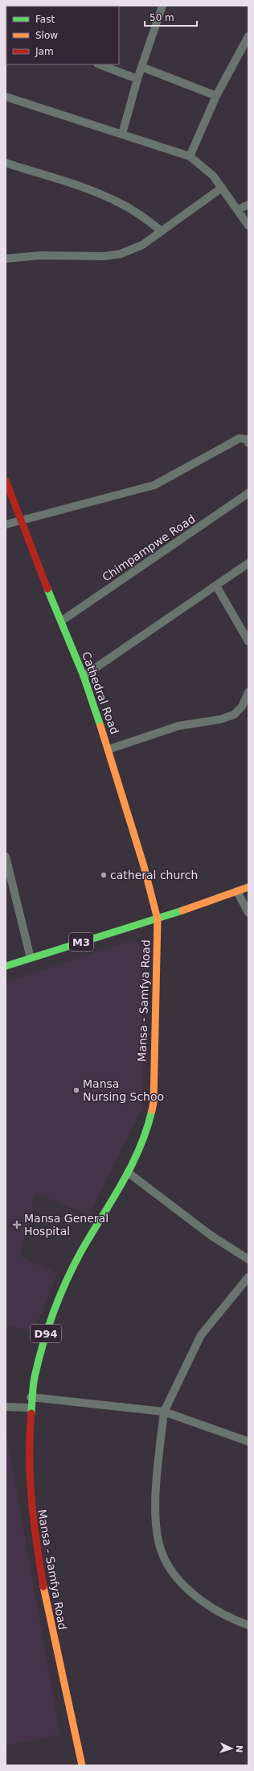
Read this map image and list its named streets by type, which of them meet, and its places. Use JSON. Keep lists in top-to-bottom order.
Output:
{
  "streets": {
    "main road": [
      "Cathedral Road",
      "M3",
      "Mansa - Samfya Road",
      "D94"
    ],
    "street": ["Chimpampwe Road"]
  },
  "crossings": [
    ["Chimpampwe Road", "Cathedral Road"],
    ["Cathedral Road", "M3"],
    ["Cathedral Road", "Mansa - Samfya Road"],
    ["M3", "Mansa - Samfya Road"]
  ],
  "places": {
    "other": ["catheral church", "Mansa Nursing Schoo"],
    "health": ["Mansa General Hospital"]
  },
  "legend": ["Fast", "Slow", "Jam"],
  "scale_bar": "50 m",
  "north": "right"
}
